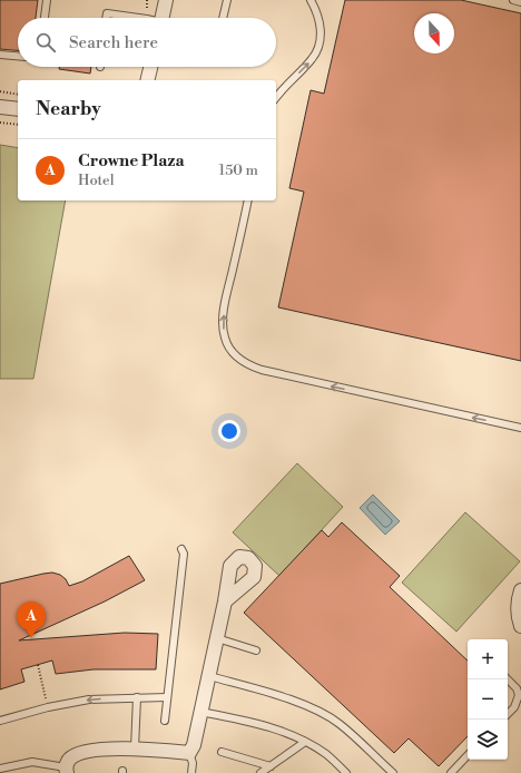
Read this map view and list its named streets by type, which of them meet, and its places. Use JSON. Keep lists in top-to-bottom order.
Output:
{
  "north": "bottom",
  "page": {
    "search": "Search here",
    "heading": "Nearby",
    "list": [
      {
        "mark": "A",
        "name": "Crowne Plaza",
        "note": "Hotel",
        "value": "150 m"
      }
    ],
    "pins": "A",
    "map_buttons": ["+", "−"]
  }
}
